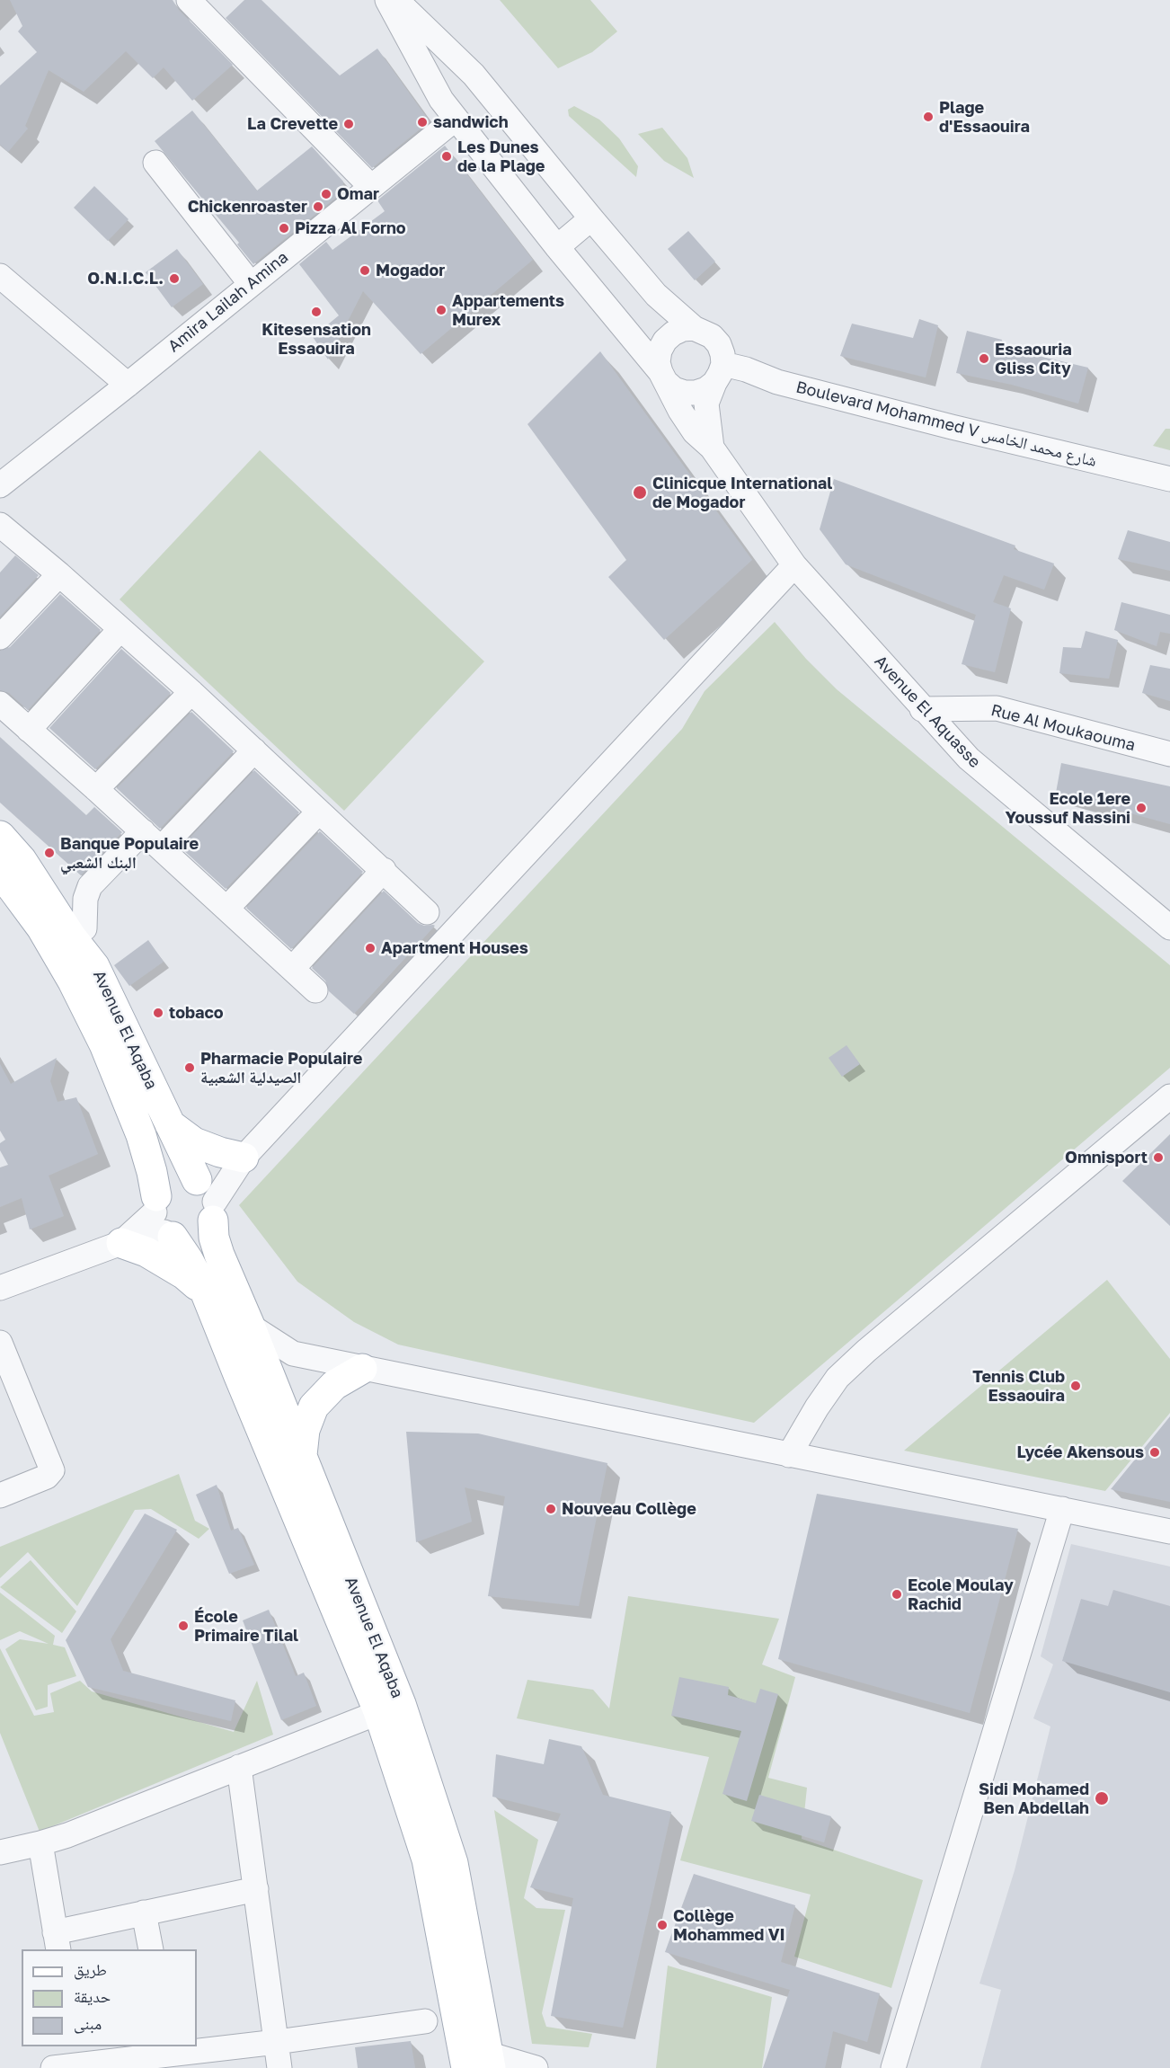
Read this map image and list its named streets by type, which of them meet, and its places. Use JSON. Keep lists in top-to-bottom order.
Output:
{
  "streets": {
    "main road": ["Avenue El Aqaba"],
    "street": [
      "Amira Lailah Amina",
      "Boulevard Mohammed V شارع محمد الخامس",
      "Avenue El Aquasse",
      "Rue Al Moukaouma"
    ]
  },
  "crossings": [
    ["Avenue El Aquasse", "Rue Al Moukaouma"]
  ],
  "places": [
    "Plage d'Essaouira",
    "sandwich",
    "La Crevette",
    "Les Dunes de la Plage",
    "Omar",
    "Chickenroaster",
    "Pizza Al Forno",
    "Mogador",
    "O.N.I.C.L.",
    "Appartements Murex",
    "Kitesensation Essaouira",
    "Essaouria Gliss City",
    "Clinicque International de Mogador",
    "Ecole 1ere Youssuf Nassini",
    "Banque Populaire البنك الشعبي",
    "Apartment Houses",
    "tobaco",
    "Pharmacie Populaire الصيدلية الشعبية",
    "Omnisport",
    "Tennis Club Essaouira",
    "Lycée Akensous",
    "Nouveau Collège",
    "Ecole Moulay Rachid",
    "École Primaire Tilal",
    "Sidi Mohamed Ben Abdellah",
    "Collège Mohammed VI"
  ],
  "legend": ["طريق", "حديقة", "مبنى"]
}
